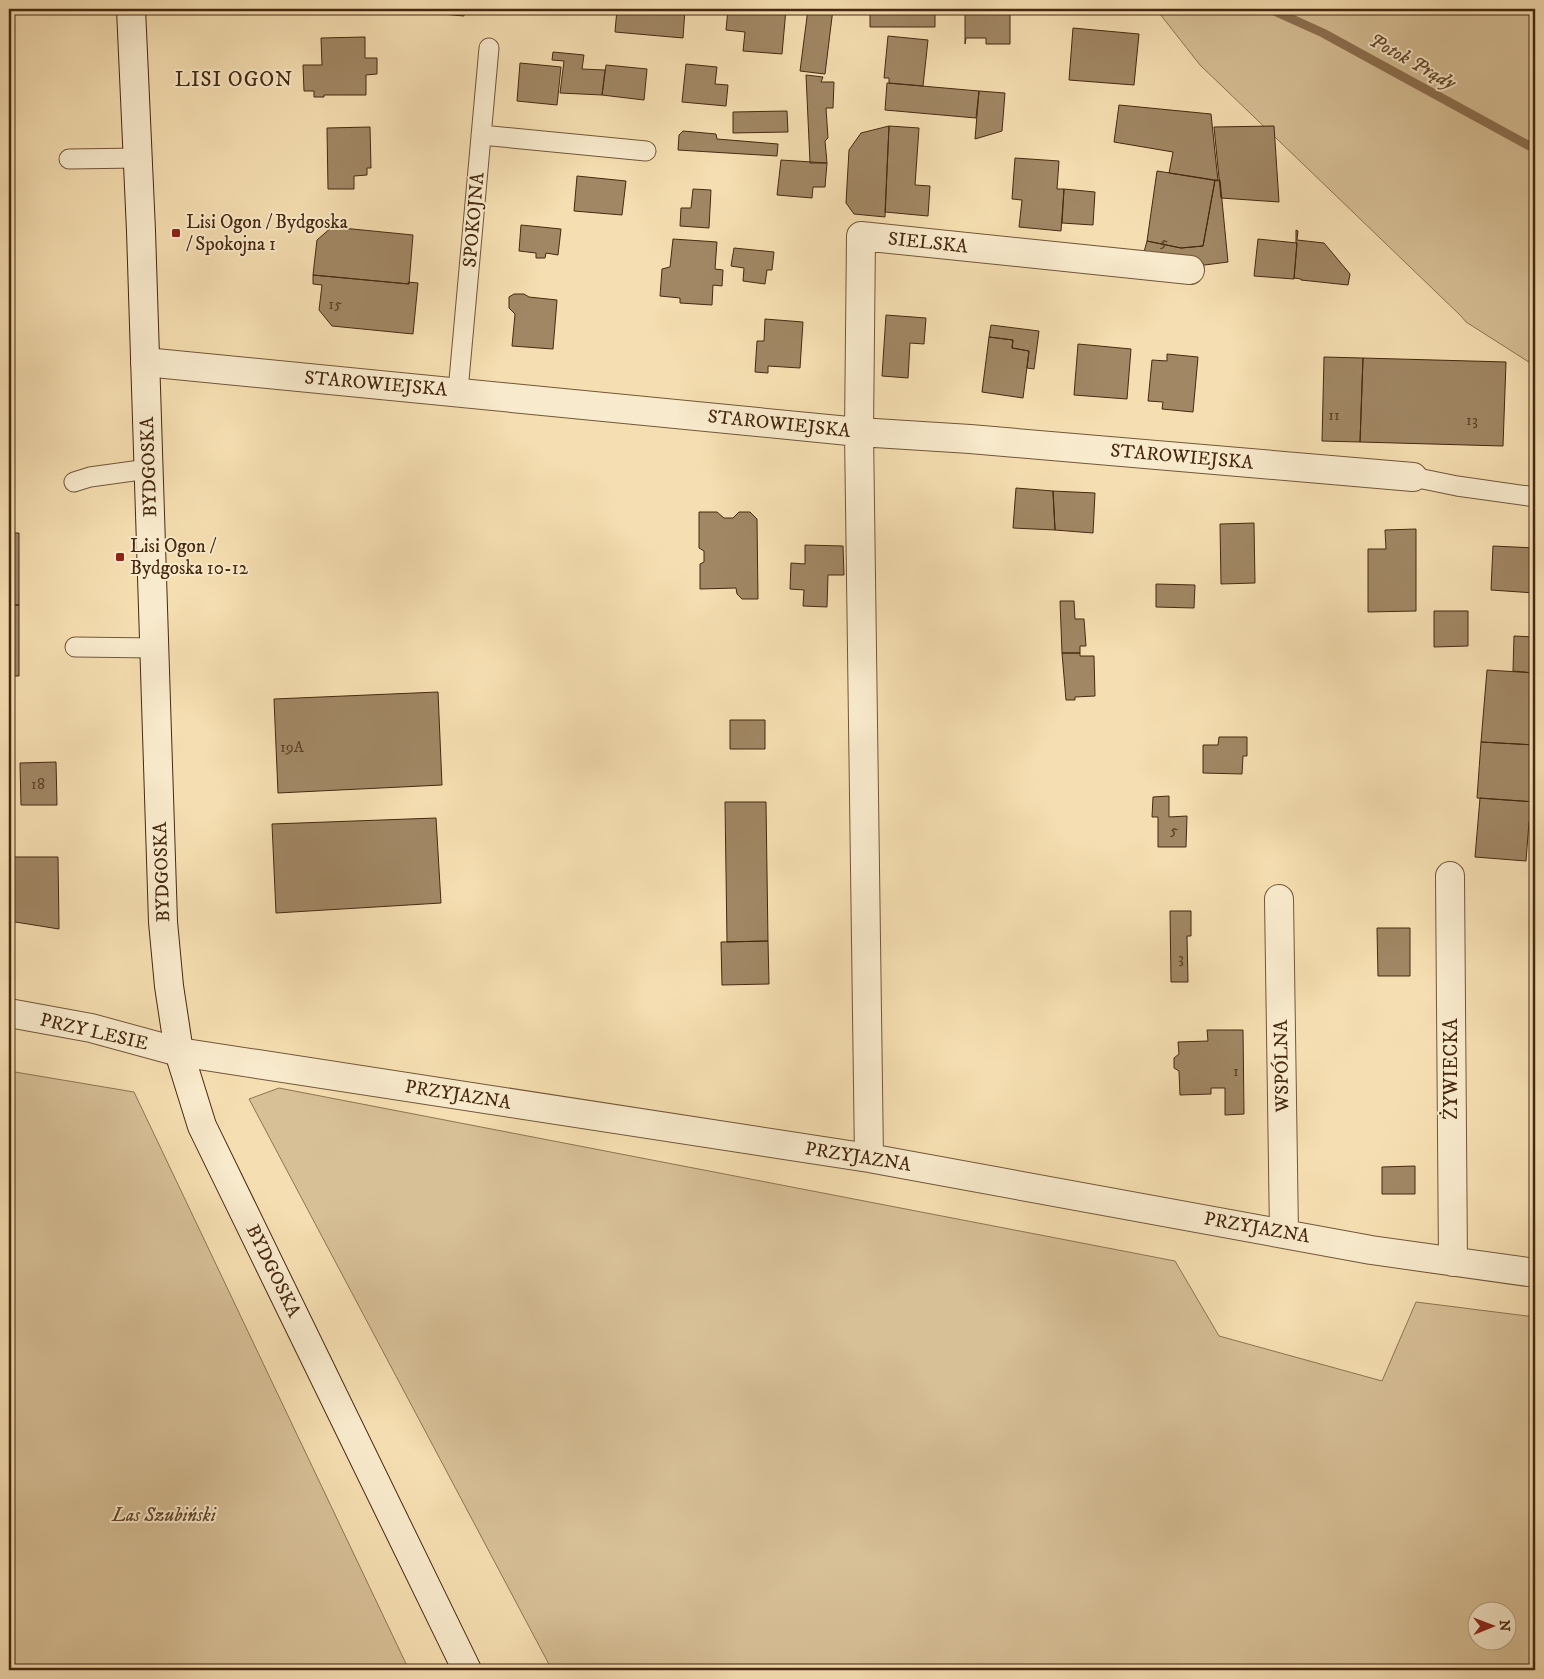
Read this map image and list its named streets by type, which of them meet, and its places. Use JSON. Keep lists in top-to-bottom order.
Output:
{
  "streets": {
    "street": [
      "SIELSKA",
      "STAROWIEJSKA",
      "BYDGOSKA",
      "PRZY LESIE",
      "WSPÓLNA",
      "ŻYWIECKA",
      "PRZYJAZNA"
    ],
    "lane": ["SPOKOJNA"]
  },
  "crossings": [
    ["SPOKOJNA", "STAROWIEJSKA"],
    ["SIELSKA", "STAROWIEJSKA"],
    ["STAROWIEJSKA", "BYDGOSKA"],
    ["BYDGOSKA", "PRZY LESIE"],
    ["BYDGOSKA", "PRZYJAZNA"],
    ["PRZY LESIE", "PRZYJAZNA"],
    ["WSPÓLNA", "PRZYJAZNA"],
    ["ŻYWIECKA", "PRZYJAZNA"]
  ],
  "districts": ["LISI OGON"],
  "water": ["Potok Prądy"],
  "parks": ["Las Szubiński"],
  "places": {
    "transit": ["Lisi Ogon / Bydgoska / Spokojna 1", "Lisi Ogon / Bydgoska 10-12"]
  },
  "house_numbers": [
    "5",
    "15",
    "11",
    "13",
    "19A",
    "18",
    "5",
    "3",
    "1"
  ],
  "north": "right"
}
